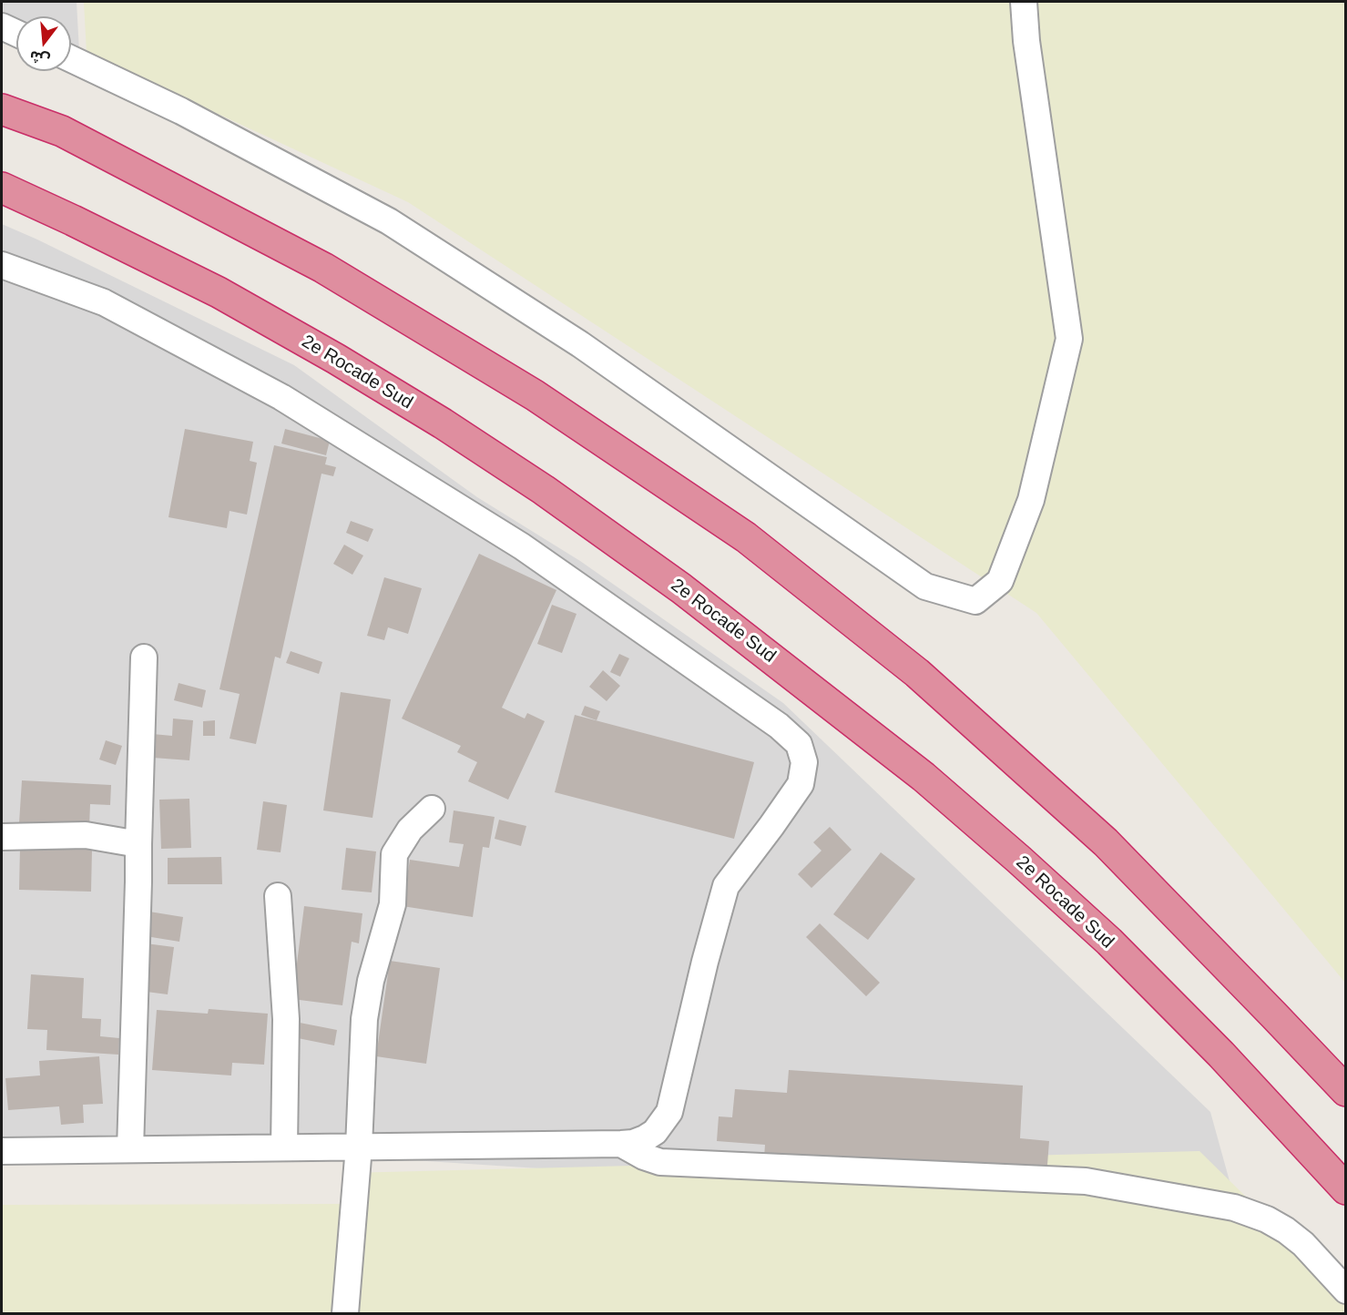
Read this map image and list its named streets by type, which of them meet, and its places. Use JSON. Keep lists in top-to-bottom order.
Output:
{
  "streets": {
    "highway": ["2e Rocade Sud"]
  },
  "north": "bottom"
}
